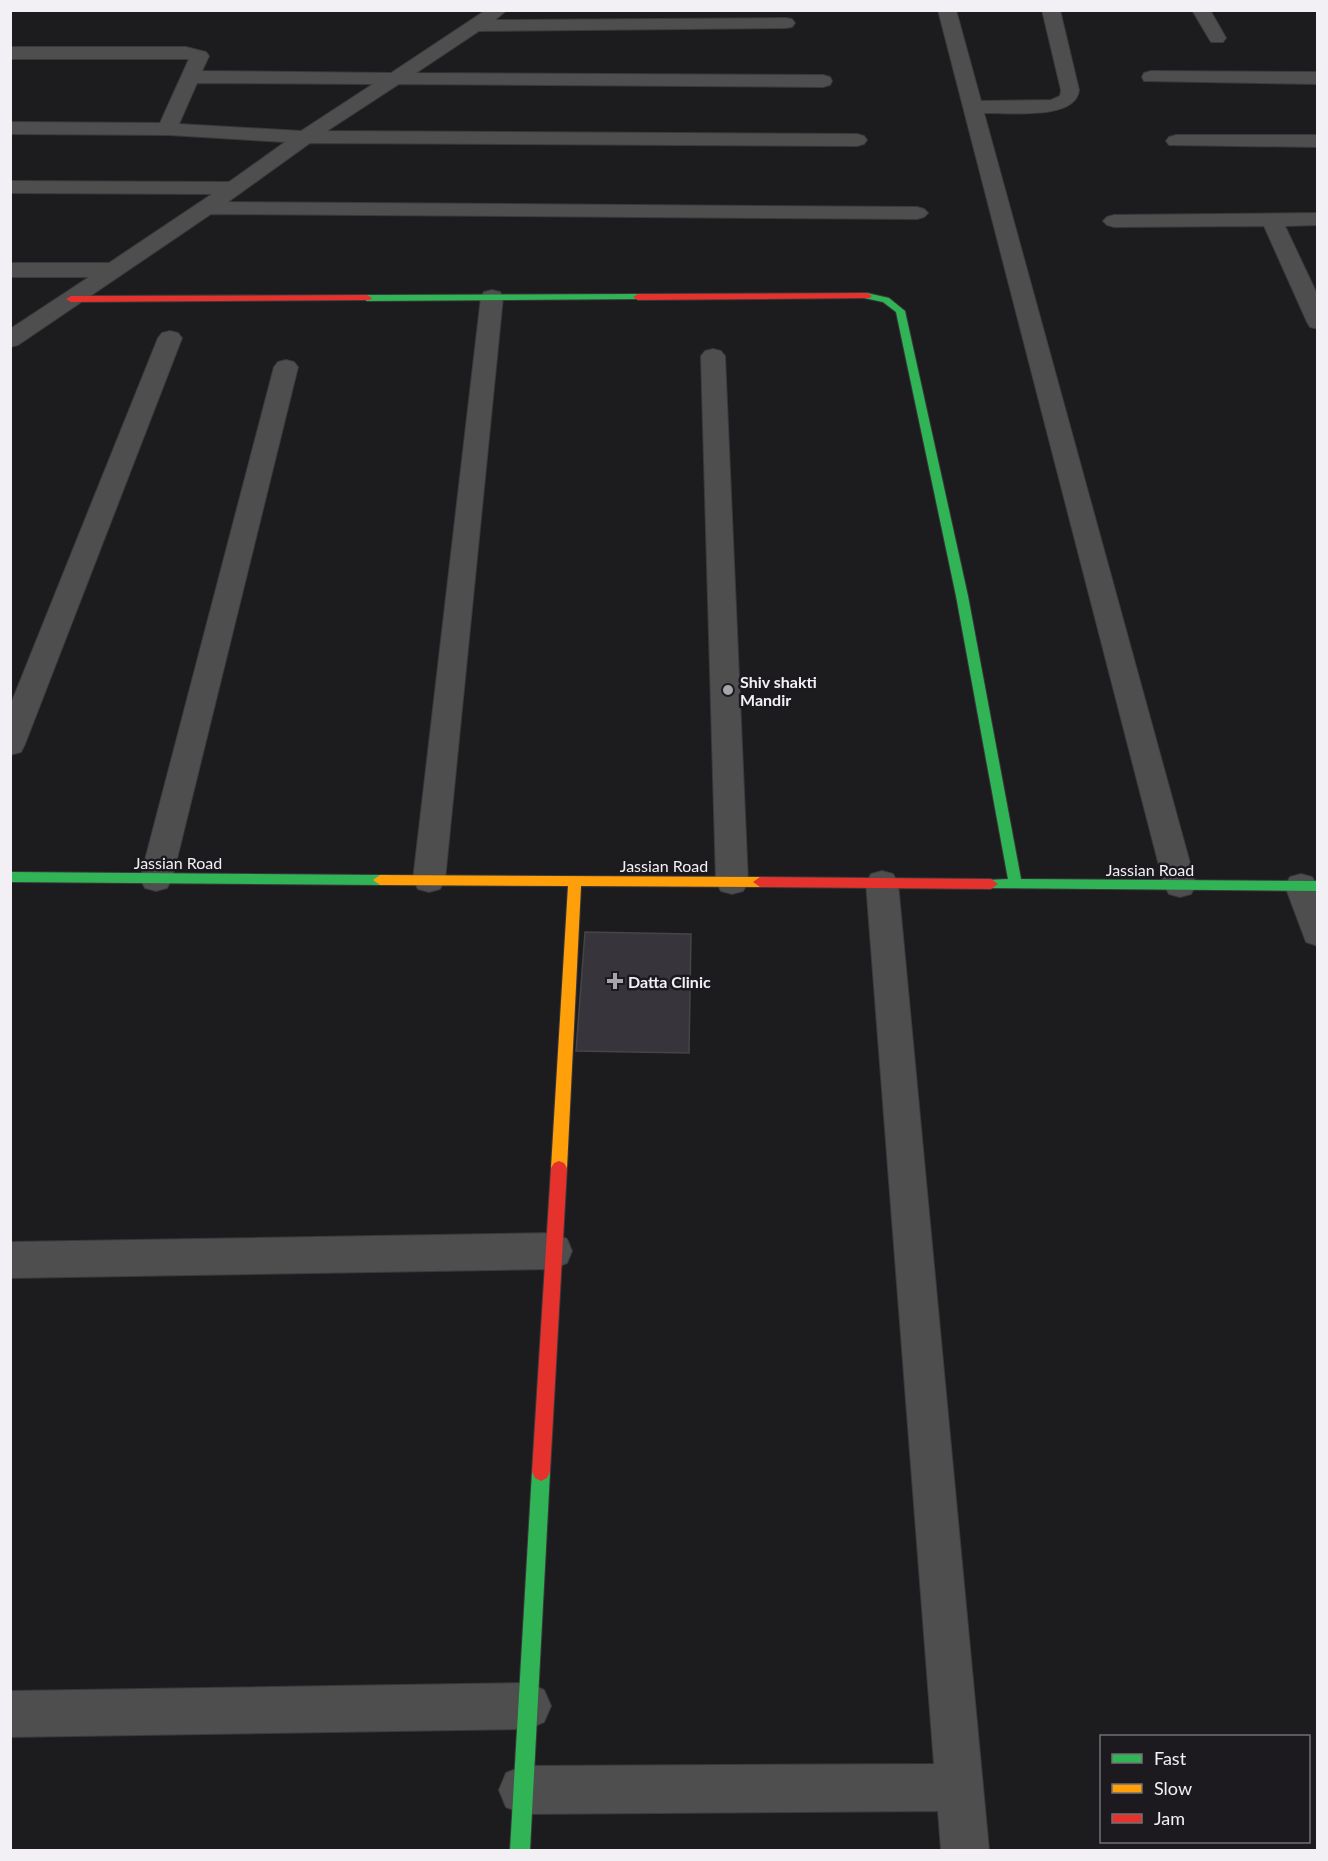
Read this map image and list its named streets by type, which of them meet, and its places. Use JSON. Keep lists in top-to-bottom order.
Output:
{
  "streets": {
    "street": ["Jassian Road"]
  },
  "places": {
    "other": ["Shiv shakti Mandir"],
    "health": ["Datta Clinic"]
  },
  "legend": ["Fast", "Slow", "Jam"]
}
